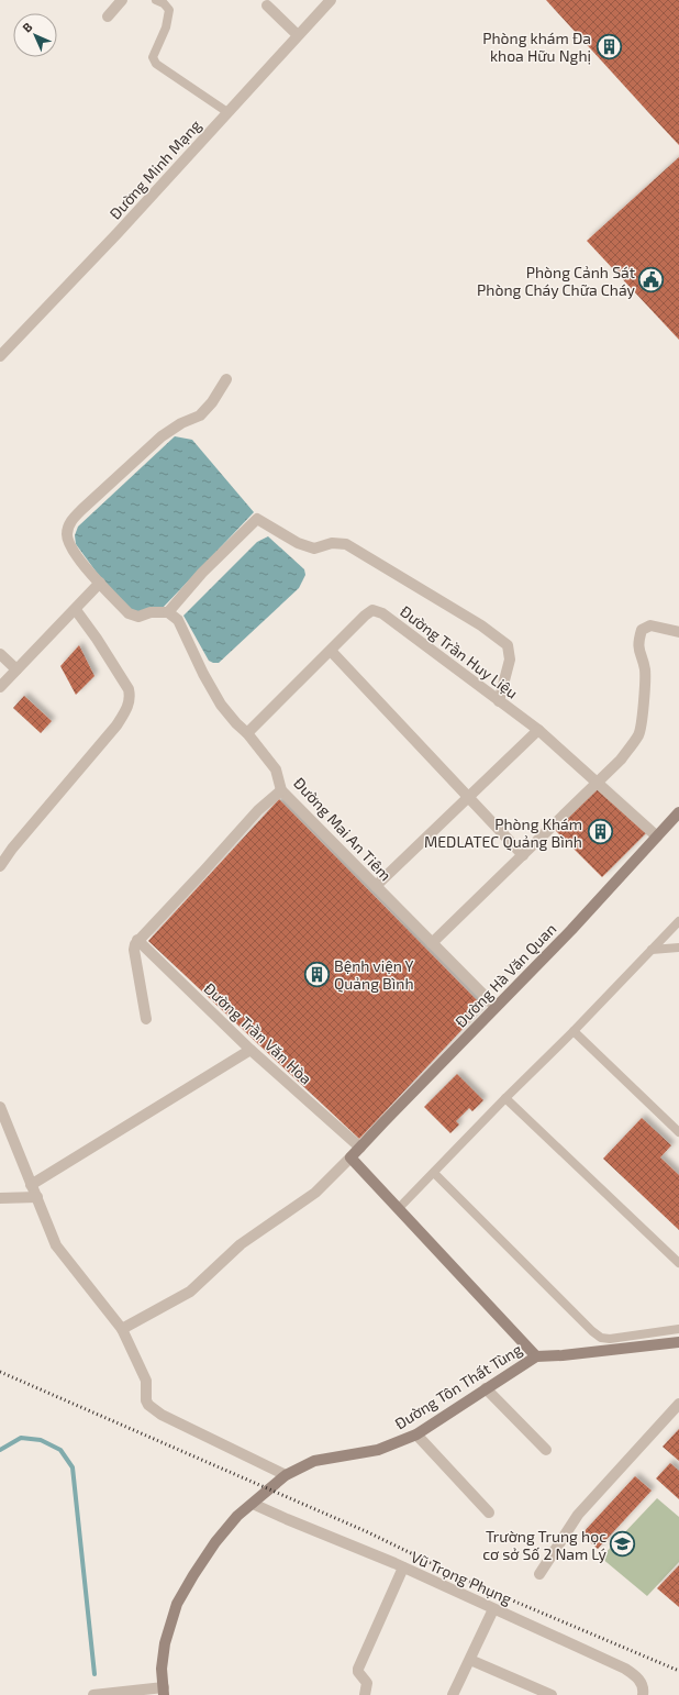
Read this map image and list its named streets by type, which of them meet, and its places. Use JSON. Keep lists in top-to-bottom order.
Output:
{
  "streets": {
    "street": [
      "Đường Minh Mạng",
      "Đường Trần Huy Liệu",
      "Đường Mai An Tiêm",
      "Đường Hà Văn Quan",
      "Đường Trần Văn Hòa",
      "Đường Tôn Thất Tùng",
      "Vũ Trọng Phụng"
    ]
  },
  "crossings": [
    ["Đường Trần Huy Liệu", "Đường Mai An Tiêm"],
    ["Đường Trần Huy Liệu", "Đường Hà Văn Quan"],
    ["Đường Mai An Tiêm", "Đường Hà Văn Quan"],
    ["Đường Hà Văn Quan", "Đường Trần Văn Hòa"],
    ["Đường Tôn Thất Tùng", "Vũ Trọng Phụng"]
  ],
  "places": {
    "building": ["Phòng khám Đa khoa Hữu Nghị", "Phòng Khám MEDLATEC Quảng Bình", "Bệnh viện Y Quảng Bình"],
    "public building": ["Phòng Cảnh Sát Phòng Cháy Chữa Cháy"],
    "school or university": ["Trường Trung học cơ sở Số 2 Nam Lý"]
  },
  "north": "top left"
}
